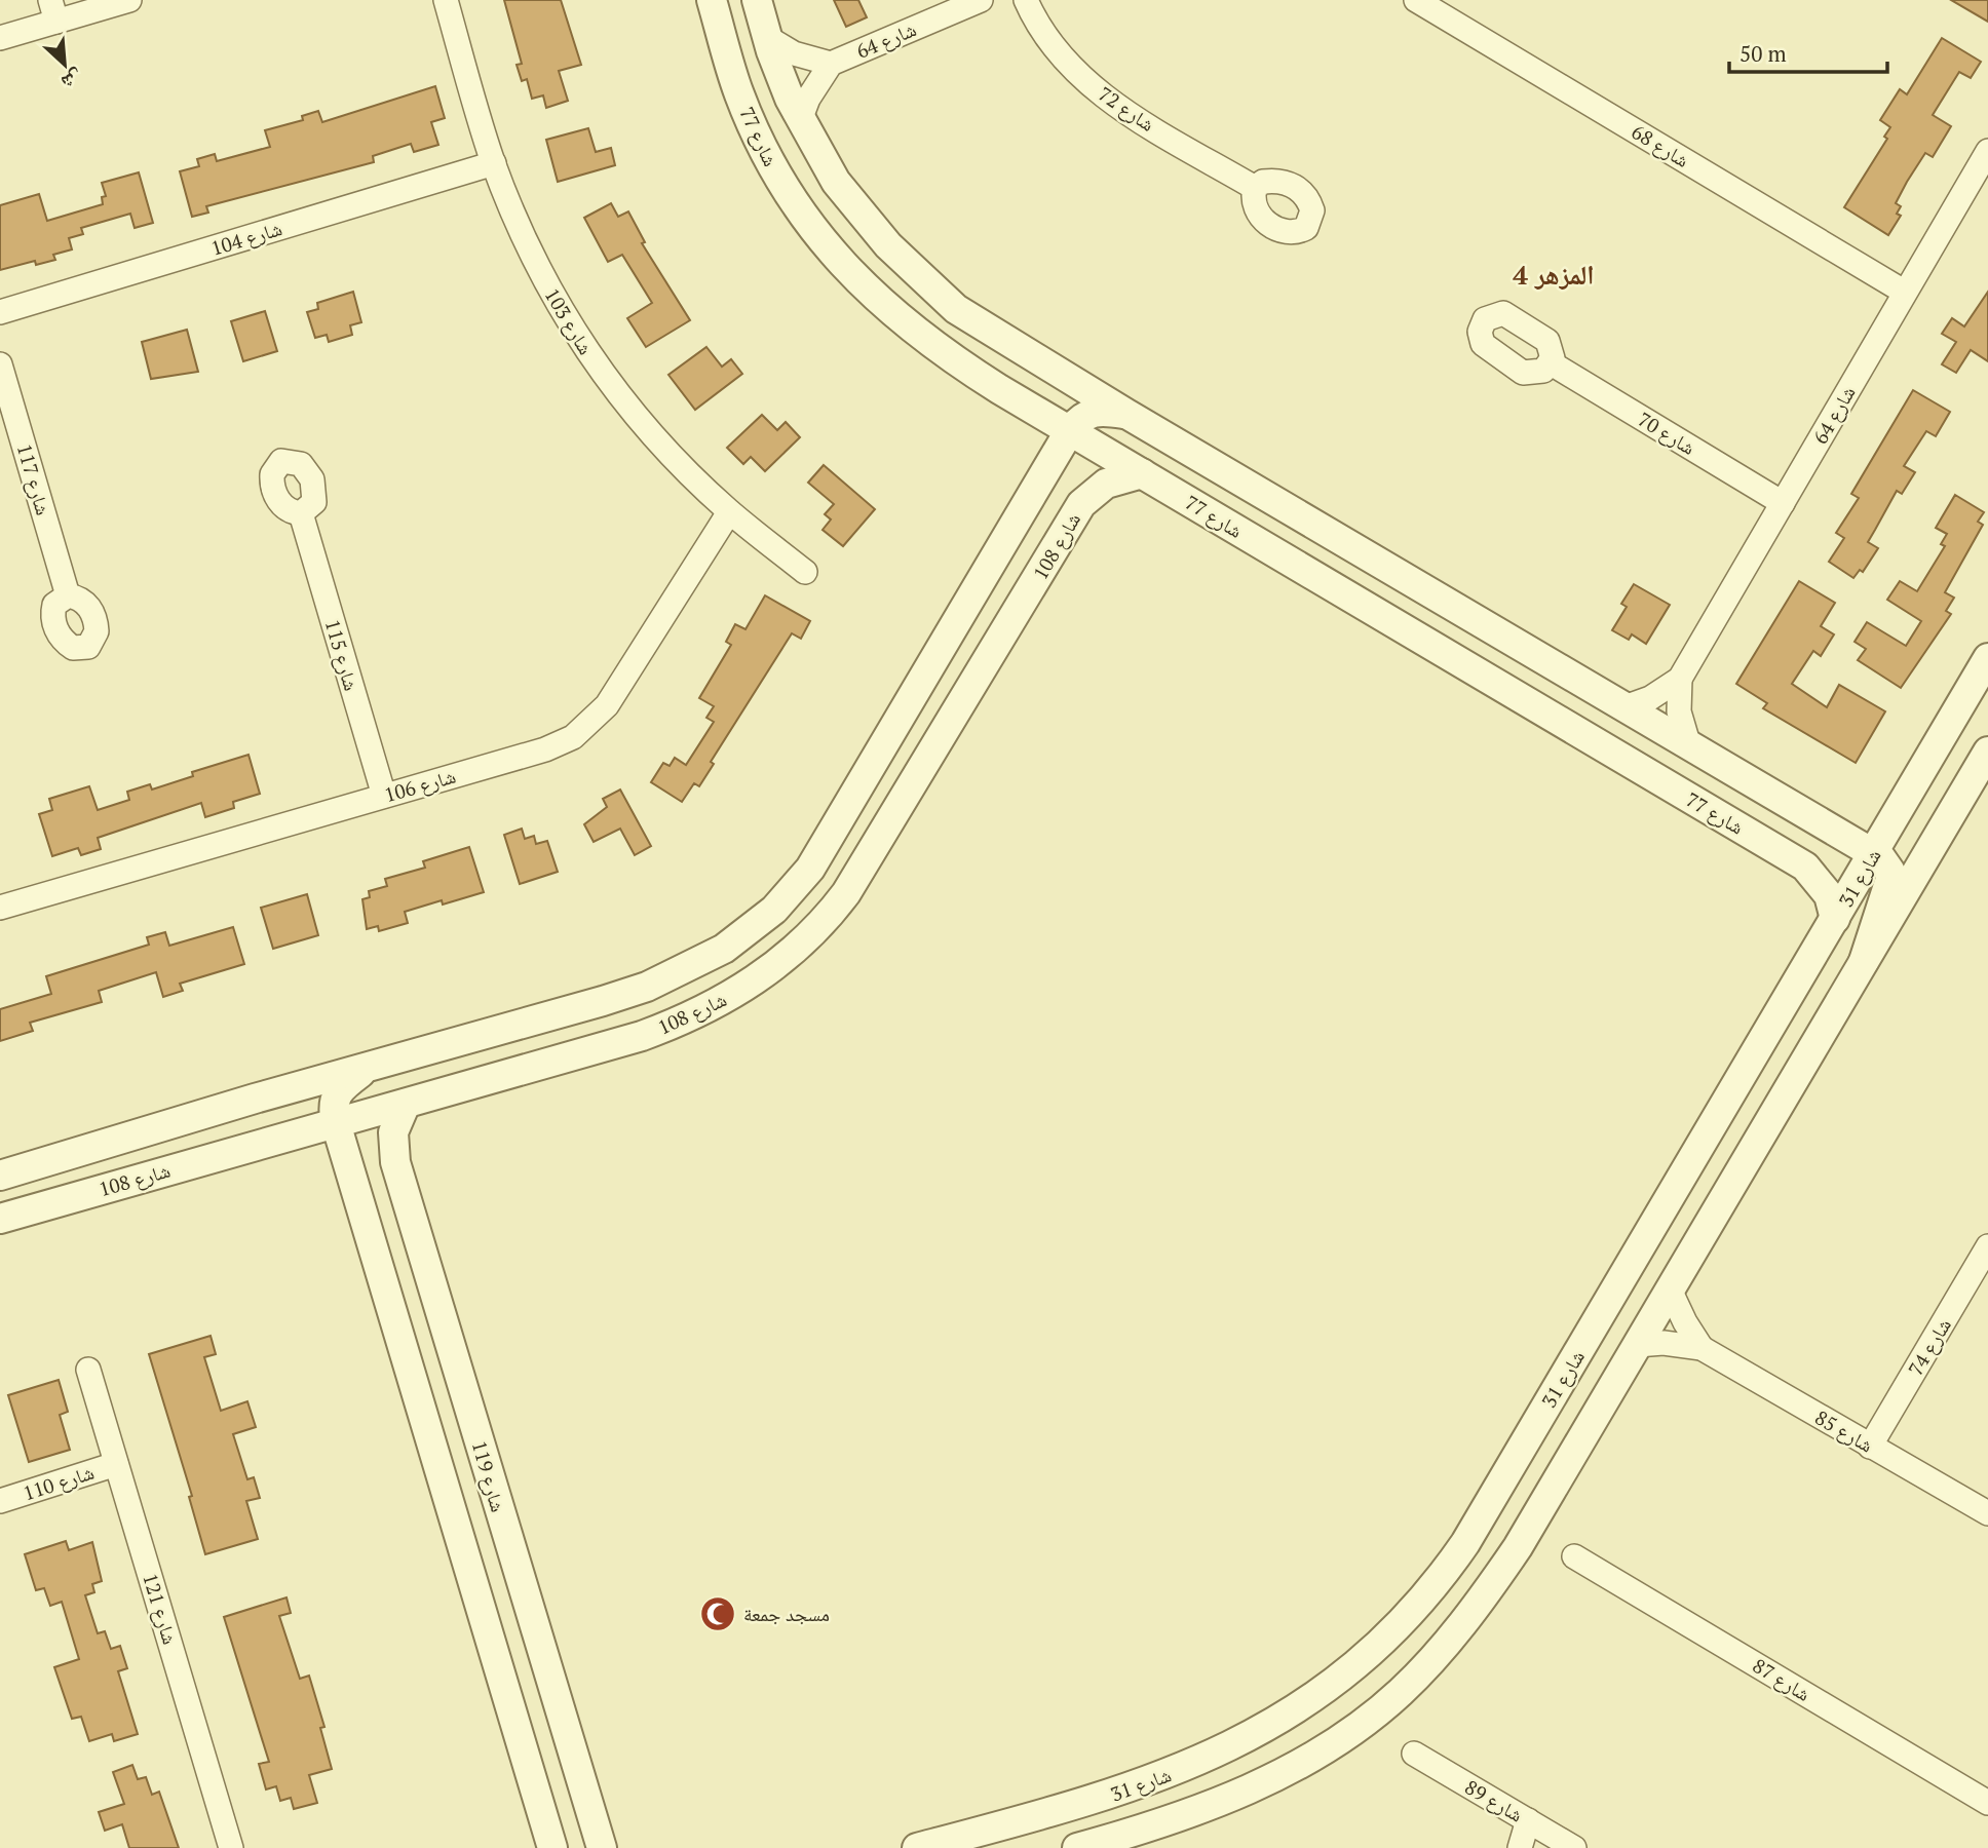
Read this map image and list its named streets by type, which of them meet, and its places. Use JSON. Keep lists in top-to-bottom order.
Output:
{
  "streets": {
    "street": [
      "شارع 64",
      "شارع 72",
      "شارع 77",
      "شارع 68",
      "شارع 104",
      "شارع 103",
      "شارع 70",
      "شارع 117",
      "شارع 108",
      "شارع 115",
      "شارع 106",
      "شارع 31",
      "شارع 74",
      "شارع 85",
      "شارع 119",
      "شارع 110",
      "شارع 121",
      "شارع 87",
      "شارع 89"
    ]
  },
  "crossings": [
    ["شارع 64", "شارع 68"],
    ["شارع 64", "شارع 70"],
    ["شارع 77", "شارع 108"],
    ["شارع 77", "شارع 31"],
    ["شارع 104", "شارع 103"],
    ["شارع 103", "شارع 106"],
    ["شارع 108", "شارع 119"],
    ["شارع 115", "شارع 106"],
    ["شارع 74", "شارع 85"],
    ["شارع 110", "شارع 121"]
  ],
  "districts": ["المزهر 4"],
  "places": {
    "mosque": ["مسجد جمعة"]
  },
  "scale_bar": "50 m",
  "north": "bottom right"
}
